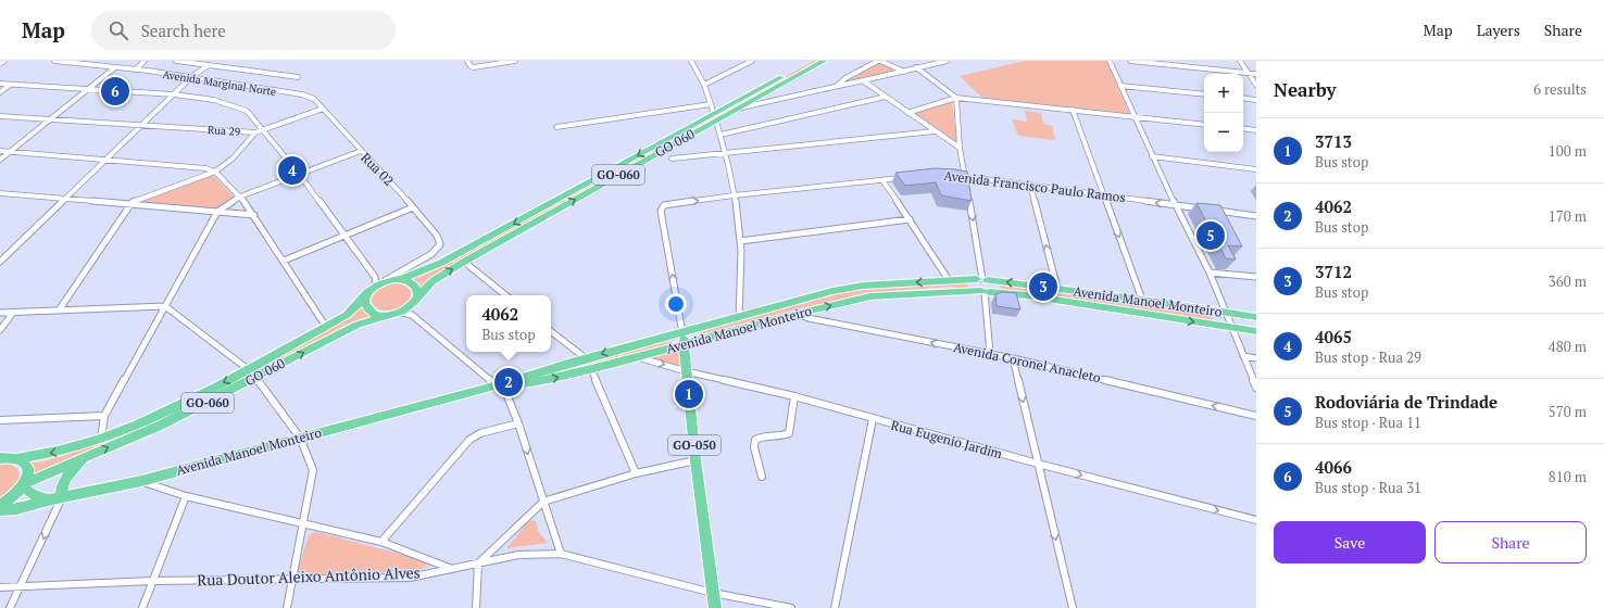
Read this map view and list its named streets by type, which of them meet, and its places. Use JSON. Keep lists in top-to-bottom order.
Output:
{
  "streets": {
    "main road": [
      "GO 060",
      "GO-060",
      "Avenida Manoel Monteiro",
      "GO-050"
    ],
    "street": [
      "Avenida Marginal Norte",
      "Rua 29",
      "Rua 02",
      "Avenida Francisco Paulo Ramos",
      "Avenida Coronel Anacleto",
      "Rua Eugenio Jardim",
      "Rua Doutor Aleixo Antônio Alves"
    ]
  },
  "crossings": [
    ["Avenida Marginal Norte", "Rua 29"],
    ["Avenida Marginal Norte", "Rua 02"],
    ["GO 060", "Rua 02"],
    ["GO 060", "GO-060"],
    ["Rua 02", "GO-060"],
    ["Avenida Manoel Monteiro", "Avenida Coronel Anacleto"],
    ["Avenida Manoel Monteiro", "Rua Eugenio Jardim"],
    ["Avenida Manoel Monteiro", "GO-050"],
    ["Rua Eugenio Jardim", "GO-050"],
    ["GO-050", "Rua Doutor Aleixo Antônio Alves"]
  ],
  "one_way": ["Avenida Coronel Anacleto", "Rua Eugenio Jardim"],
  "page": {
    "header": "Map",
    "search": "Search here",
    "nav": ["Map", "Layers", "Share"],
    "heading": ["Nearby", "6 results"],
    "map_buttons": ["+", "−"],
    "pins": [
      "6",
      "4",
      "5",
      "3",
      "2",
      "1"
    ],
    "list": [
      {
        "mark": "1",
        "name": "3713",
        "note": "Bus stop",
        "value": "100 m"
      },
      {
        "mark": "2",
        "name": "4062",
        "note": "Bus stop",
        "value": "170 m"
      },
      {
        "mark": "3",
        "name": "3712",
        "note": "Bus stop",
        "value": "360 m"
      },
      {
        "mark": "4",
        "name": "4065",
        "note": "Bus stop · Rua 29",
        "value": "480 m"
      },
      {
        "mark": "5",
        "name": "Rodoviária de Trindade",
        "note": "Bus stop · Rua 11",
        "value": "570 m"
      },
      {
        "mark": "6",
        "name": "4066",
        "note": "Bus stop · Rua 31",
        "value": "810 m"
      }
    ],
    "popup": ["4062", "Bus stop"],
    "buttons": ["Save", "Share"]
  }
}
